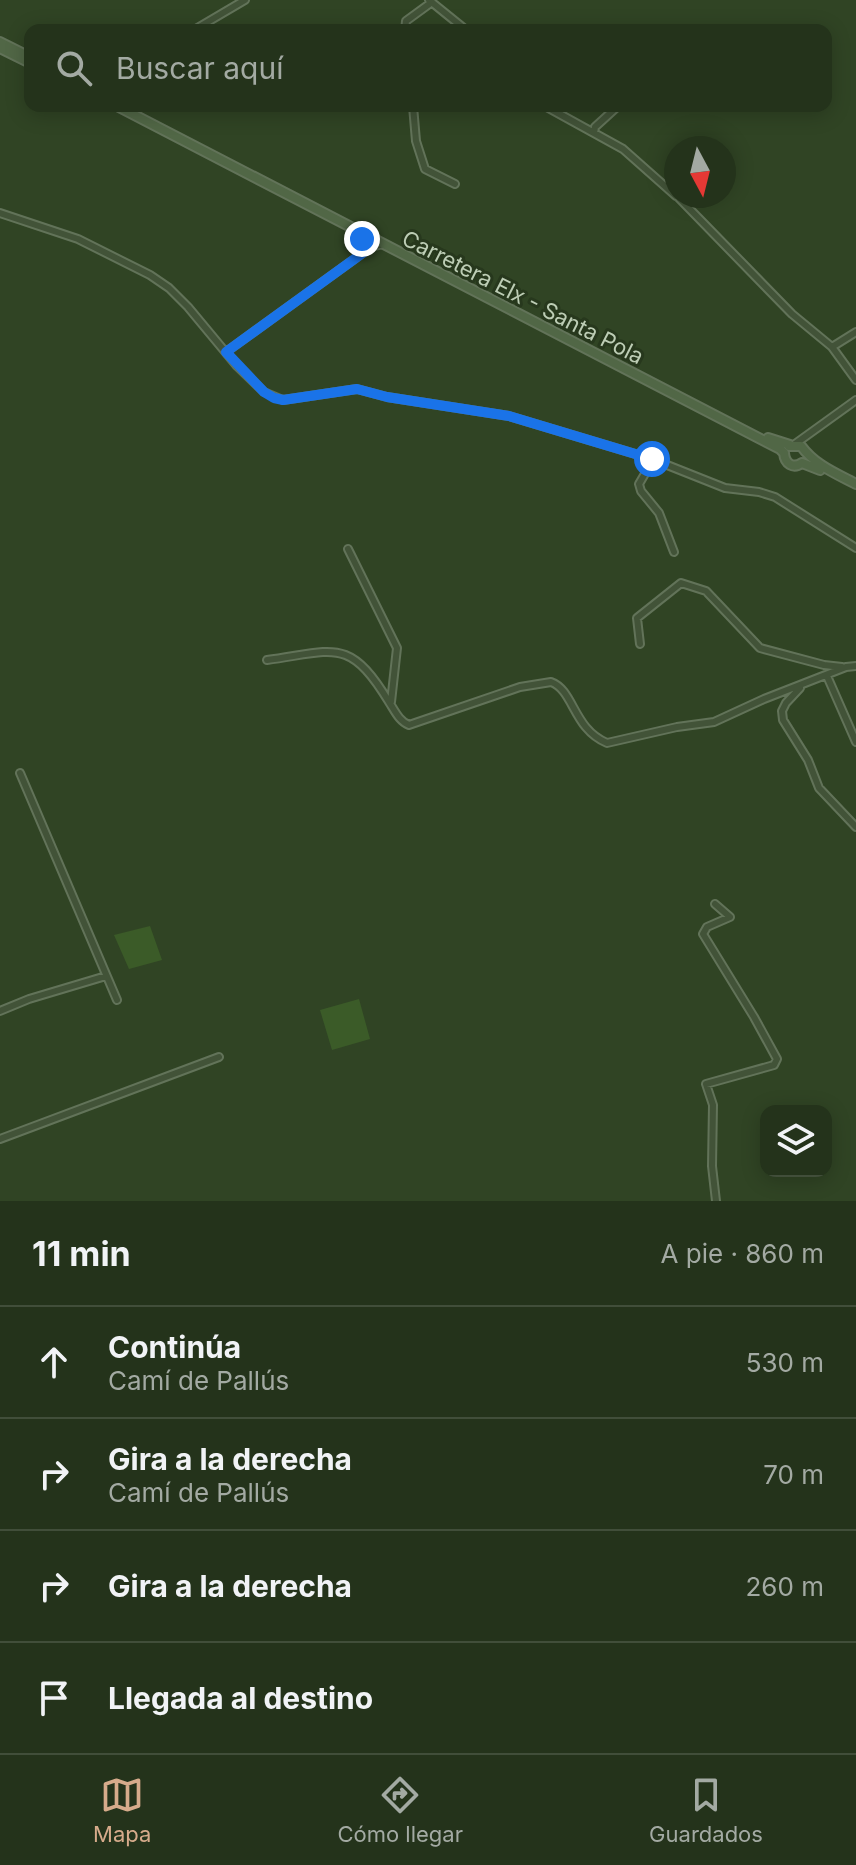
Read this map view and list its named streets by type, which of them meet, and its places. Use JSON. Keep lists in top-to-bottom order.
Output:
{
  "streets": {
    "main road": ["Carretera Elx - Santa Pola"]
  },
  "north": "bottom",
  "page": {
    "search": "Buscar aquí",
    "heading": ["11 min", "A pie · 860 m"],
    "list": [
      ["Continúa", "Camí de Pallús", "530 m"],
      ["Gira a la derecha", "Camí de Pallús", "70 m"],
      ["Gira a la derecha", "260 m"],
      "Llegada al destino"
    ],
    "nav": ["Mapa", "Cómo llegar", "Guardados"]
  }
}
